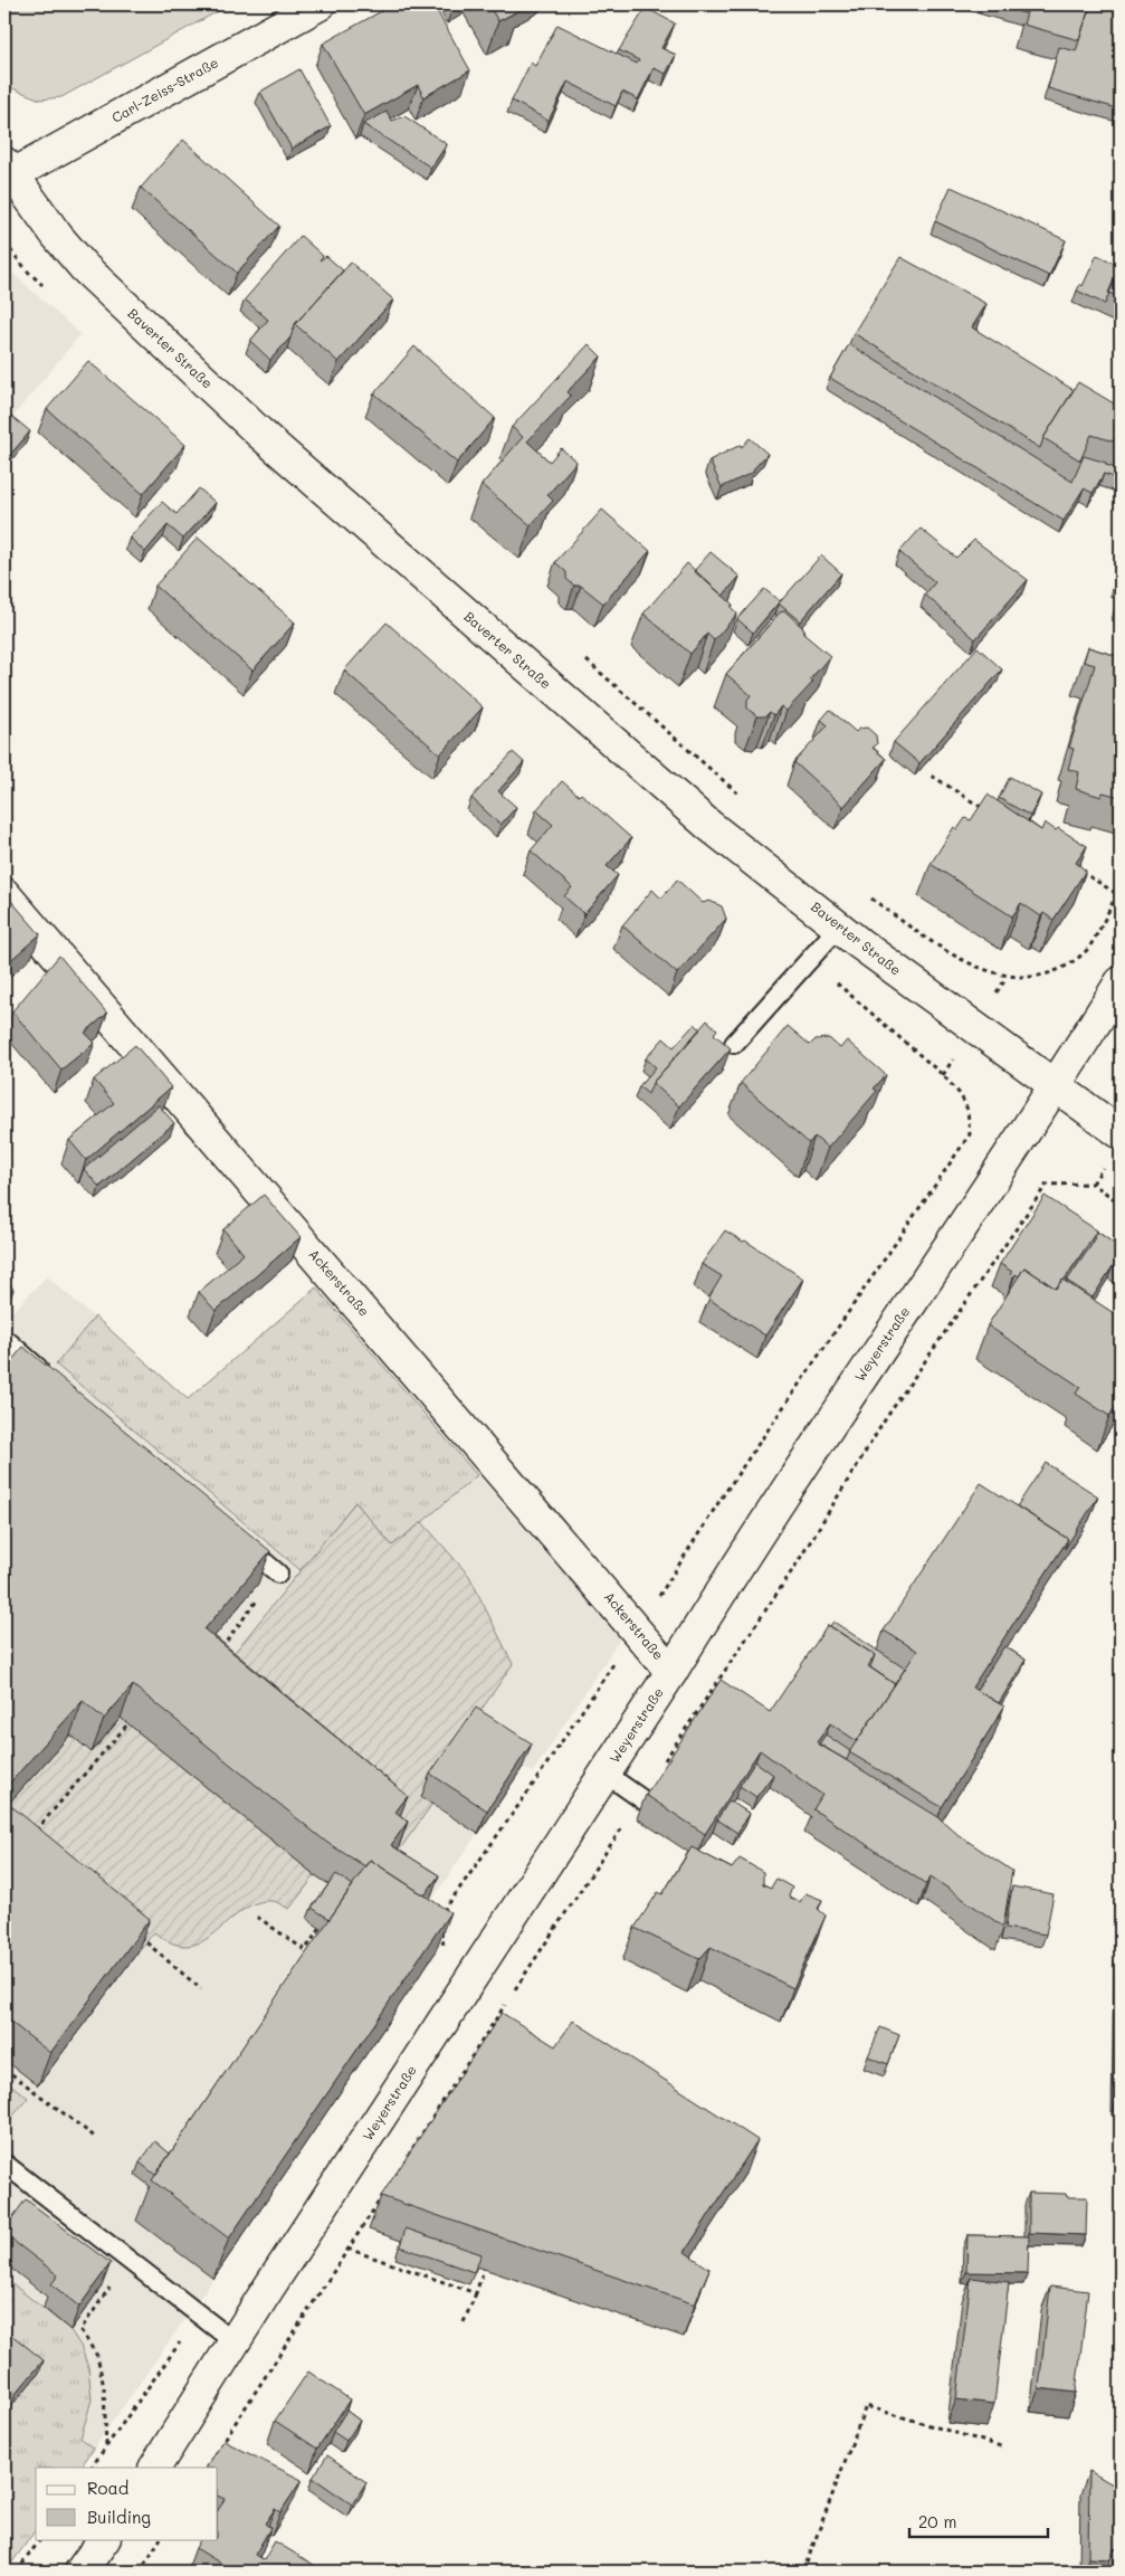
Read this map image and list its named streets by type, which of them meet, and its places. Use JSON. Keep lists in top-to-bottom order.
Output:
{
  "streets": {
    "main road": [
      "Carl-Zeiss-Straße",
      "Baverter Straße",
      "Ackerstraße",
      "Weyerstraße"
    ]
  },
  "crossings": [
    ["Carl-Zeiss-Straße", "Baverter Straße"],
    ["Baverter Straße", "Weyerstraße"],
    ["Ackerstraße", "Weyerstraße"]
  ],
  "legend": ["Road", "Building"],
  "scale_bar": "20 m"
}
